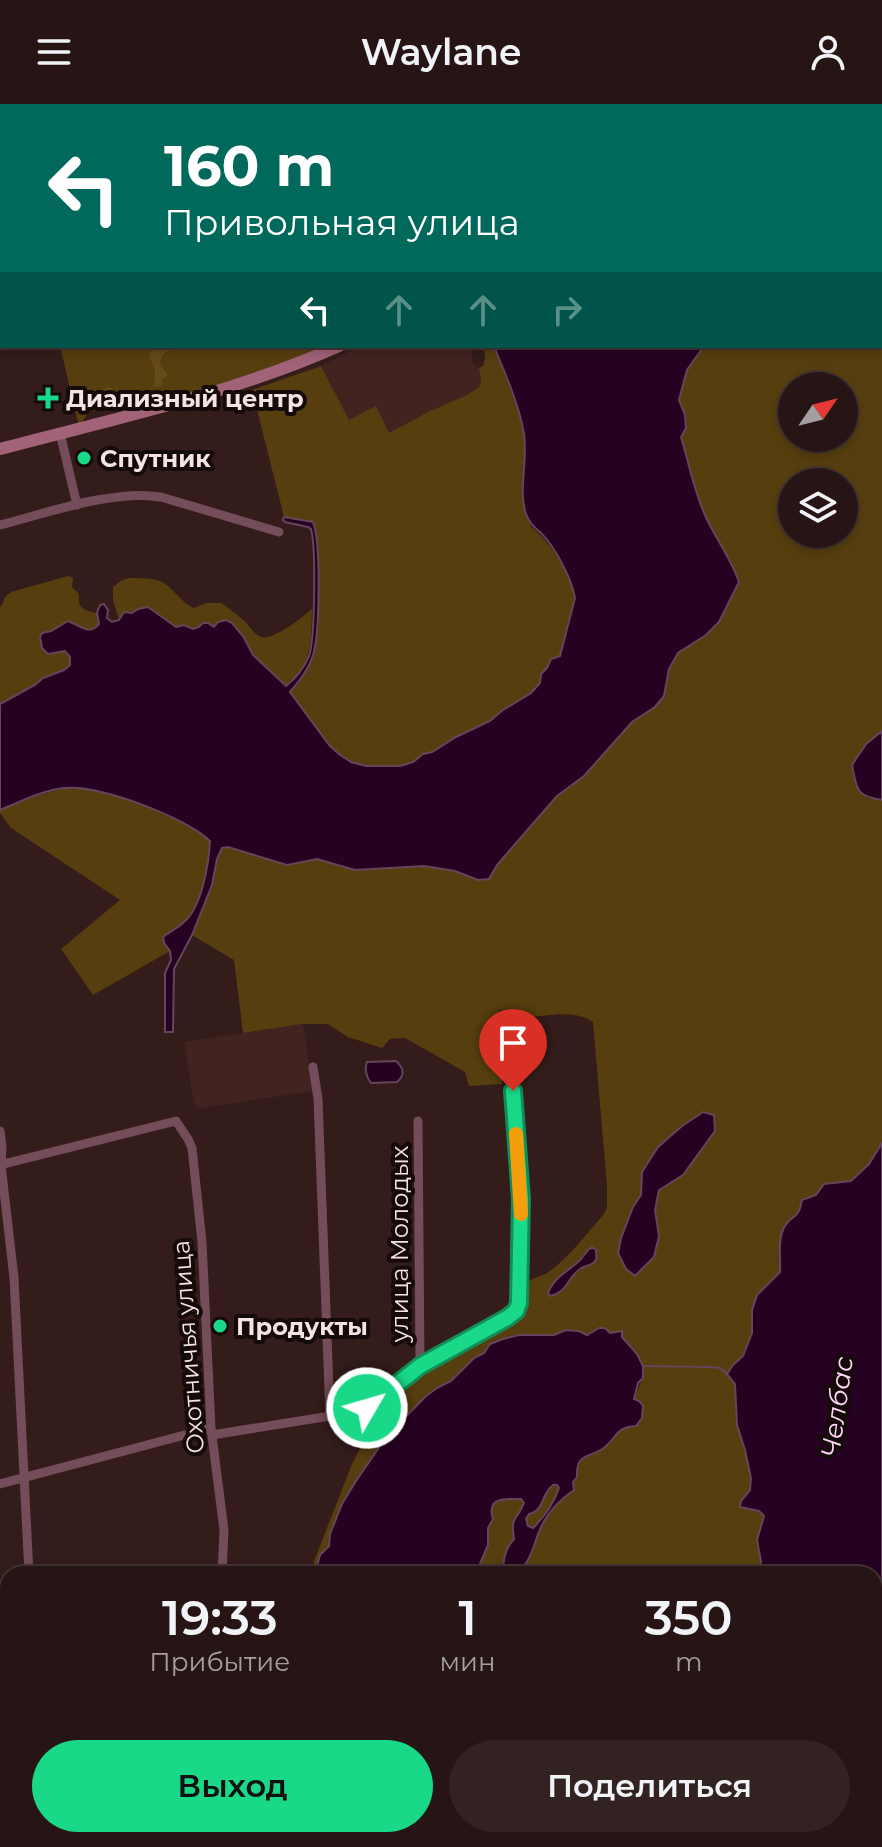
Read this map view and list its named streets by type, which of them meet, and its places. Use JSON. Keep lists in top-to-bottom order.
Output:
{
  "streets": {
    "street": ["улица Молодых", "Охотничья улица"]
  },
  "water": ["Челбас"],
  "places": {
    "health": ["Диализный центр"],
    "other": ["Спутник", "Продукты"]
  },
  "north": "top right",
  "page": {
    "header": "Waylane",
    "turn": ["160 m", "Привольная улица"],
    "eta": [
      "19:33",
      "Прибытие",
      "1",
      "мин",
      "350",
      "m"
    ],
    "buttons": ["Выход", "Поделиться"]
  }
}
